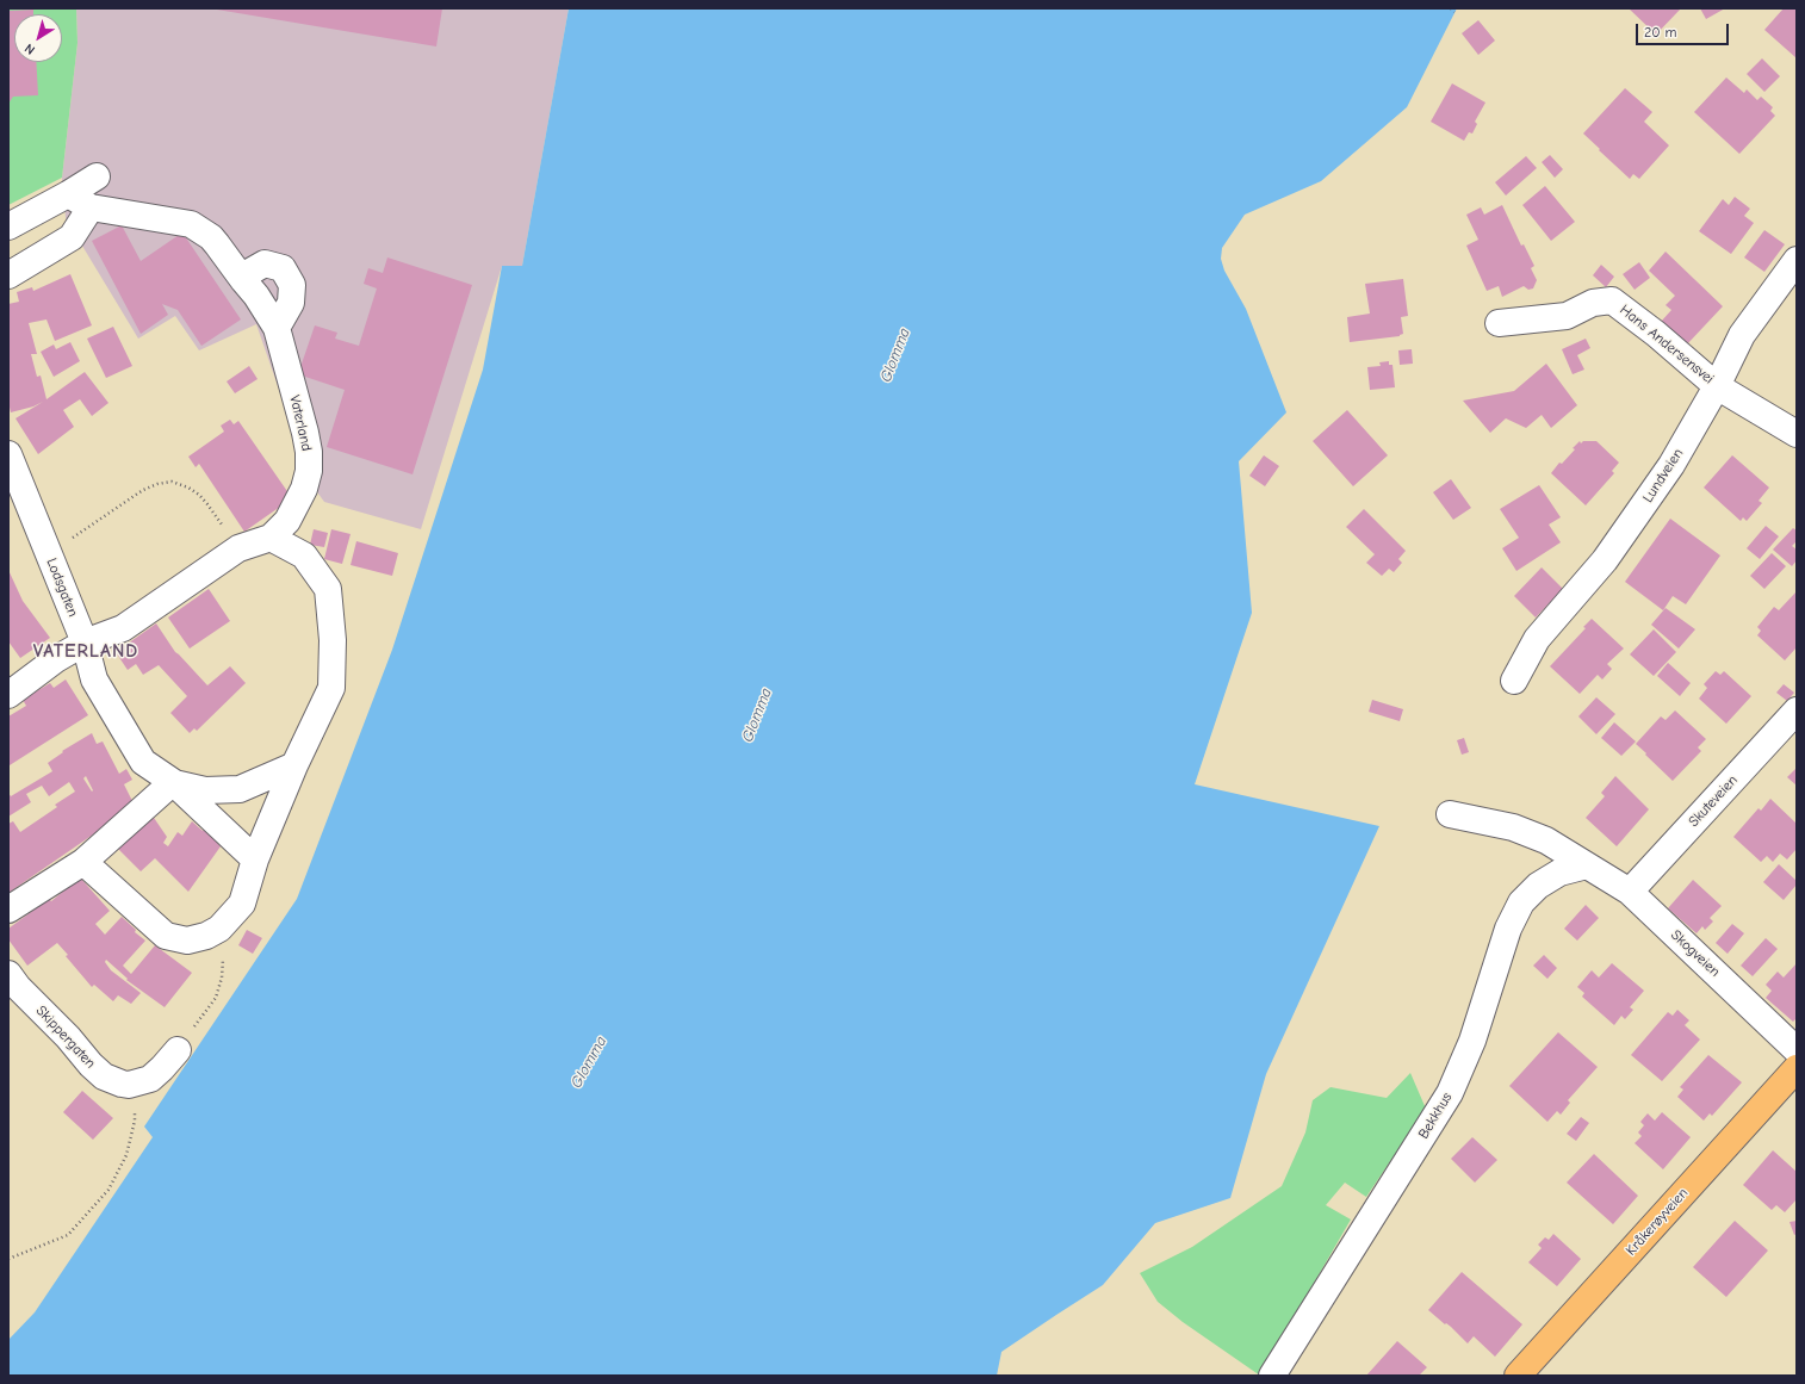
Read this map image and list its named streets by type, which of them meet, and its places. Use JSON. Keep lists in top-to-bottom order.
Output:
{
  "streets": {
    "main road": ["Kråkerøyveien"],
    "street": [
      "Hans Andersensvei",
      "Vaterland",
      "Lundveien",
      "Lodsgaten",
      "Skuteveien",
      "Skogveien",
      "Skippergaten",
      "Bekkhus"
    ]
  },
  "crossings": [
    ["Hans Andersensvei", "Lundveien"],
    ["Skuteveien", "Skogveien"],
    ["Skogveien", "Bekkhus"],
    ["Skogveien", "Kråkerøyveien"]
  ],
  "districts": ["VATERLAND"],
  "water": ["Glomma"],
  "scale_bar": "20 m",
  "north": "bottom left"
}
